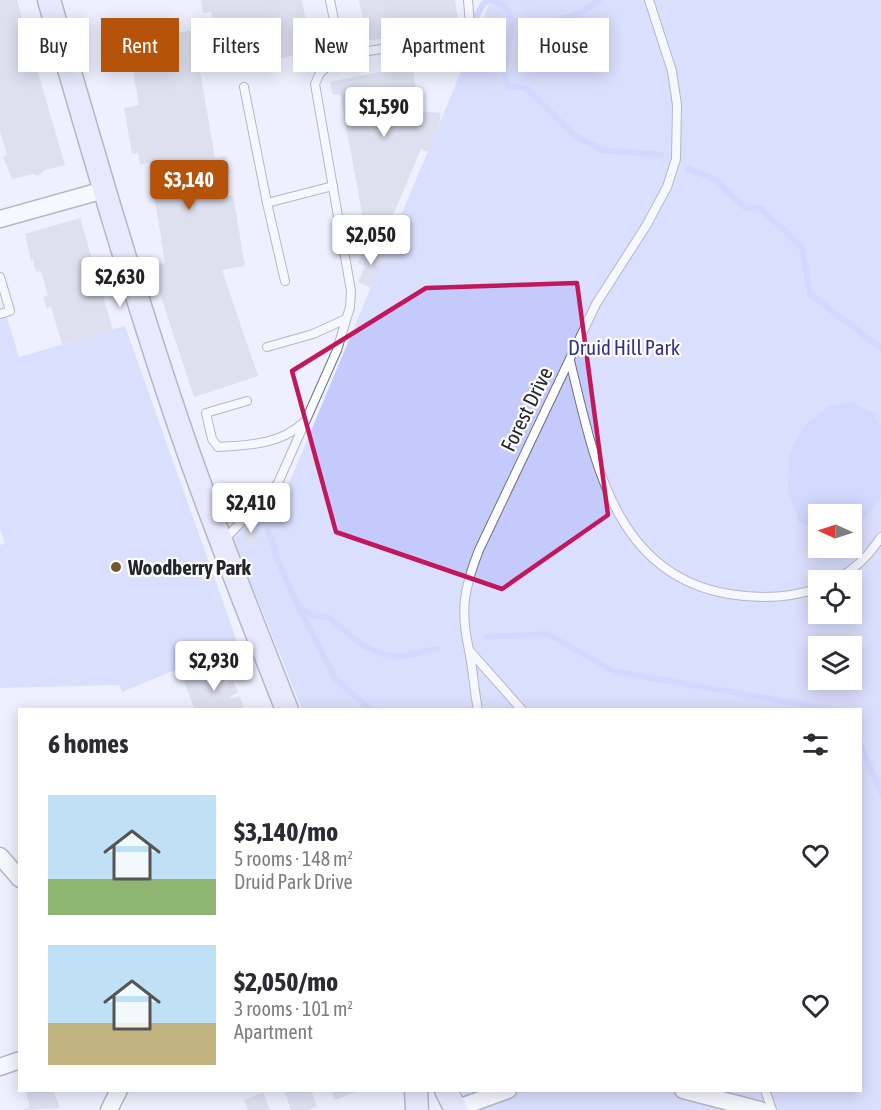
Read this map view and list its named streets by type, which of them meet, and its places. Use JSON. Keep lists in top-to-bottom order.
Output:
{
  "streets": {
    "lane": ["Forest Drive"]
  },
  "parks": ["Druid Hill Park"],
  "places": ["Woodberry Park"],
  "north": "left",
  "page": {
    "chip": [
      "Buy",
      "Rent",
      "Filters",
      "New",
      "Apartment",
      "House"
    ],
    "price": [
      "$1,590",
      "$3,140",
      "$2,050",
      "$2,630",
      "$2,410",
      "$2,930"
    ],
    "heading": "6 homes",
    "list": [
      {
        "name": "$3,140/mo",
        "note": "5 rooms · 148 m² · Druid Park Drive"
      },
      {
        "name": "$2,050/mo",
        "note": "3 rooms · 101 m² · Apartment"
      }
    ]
  }
}
